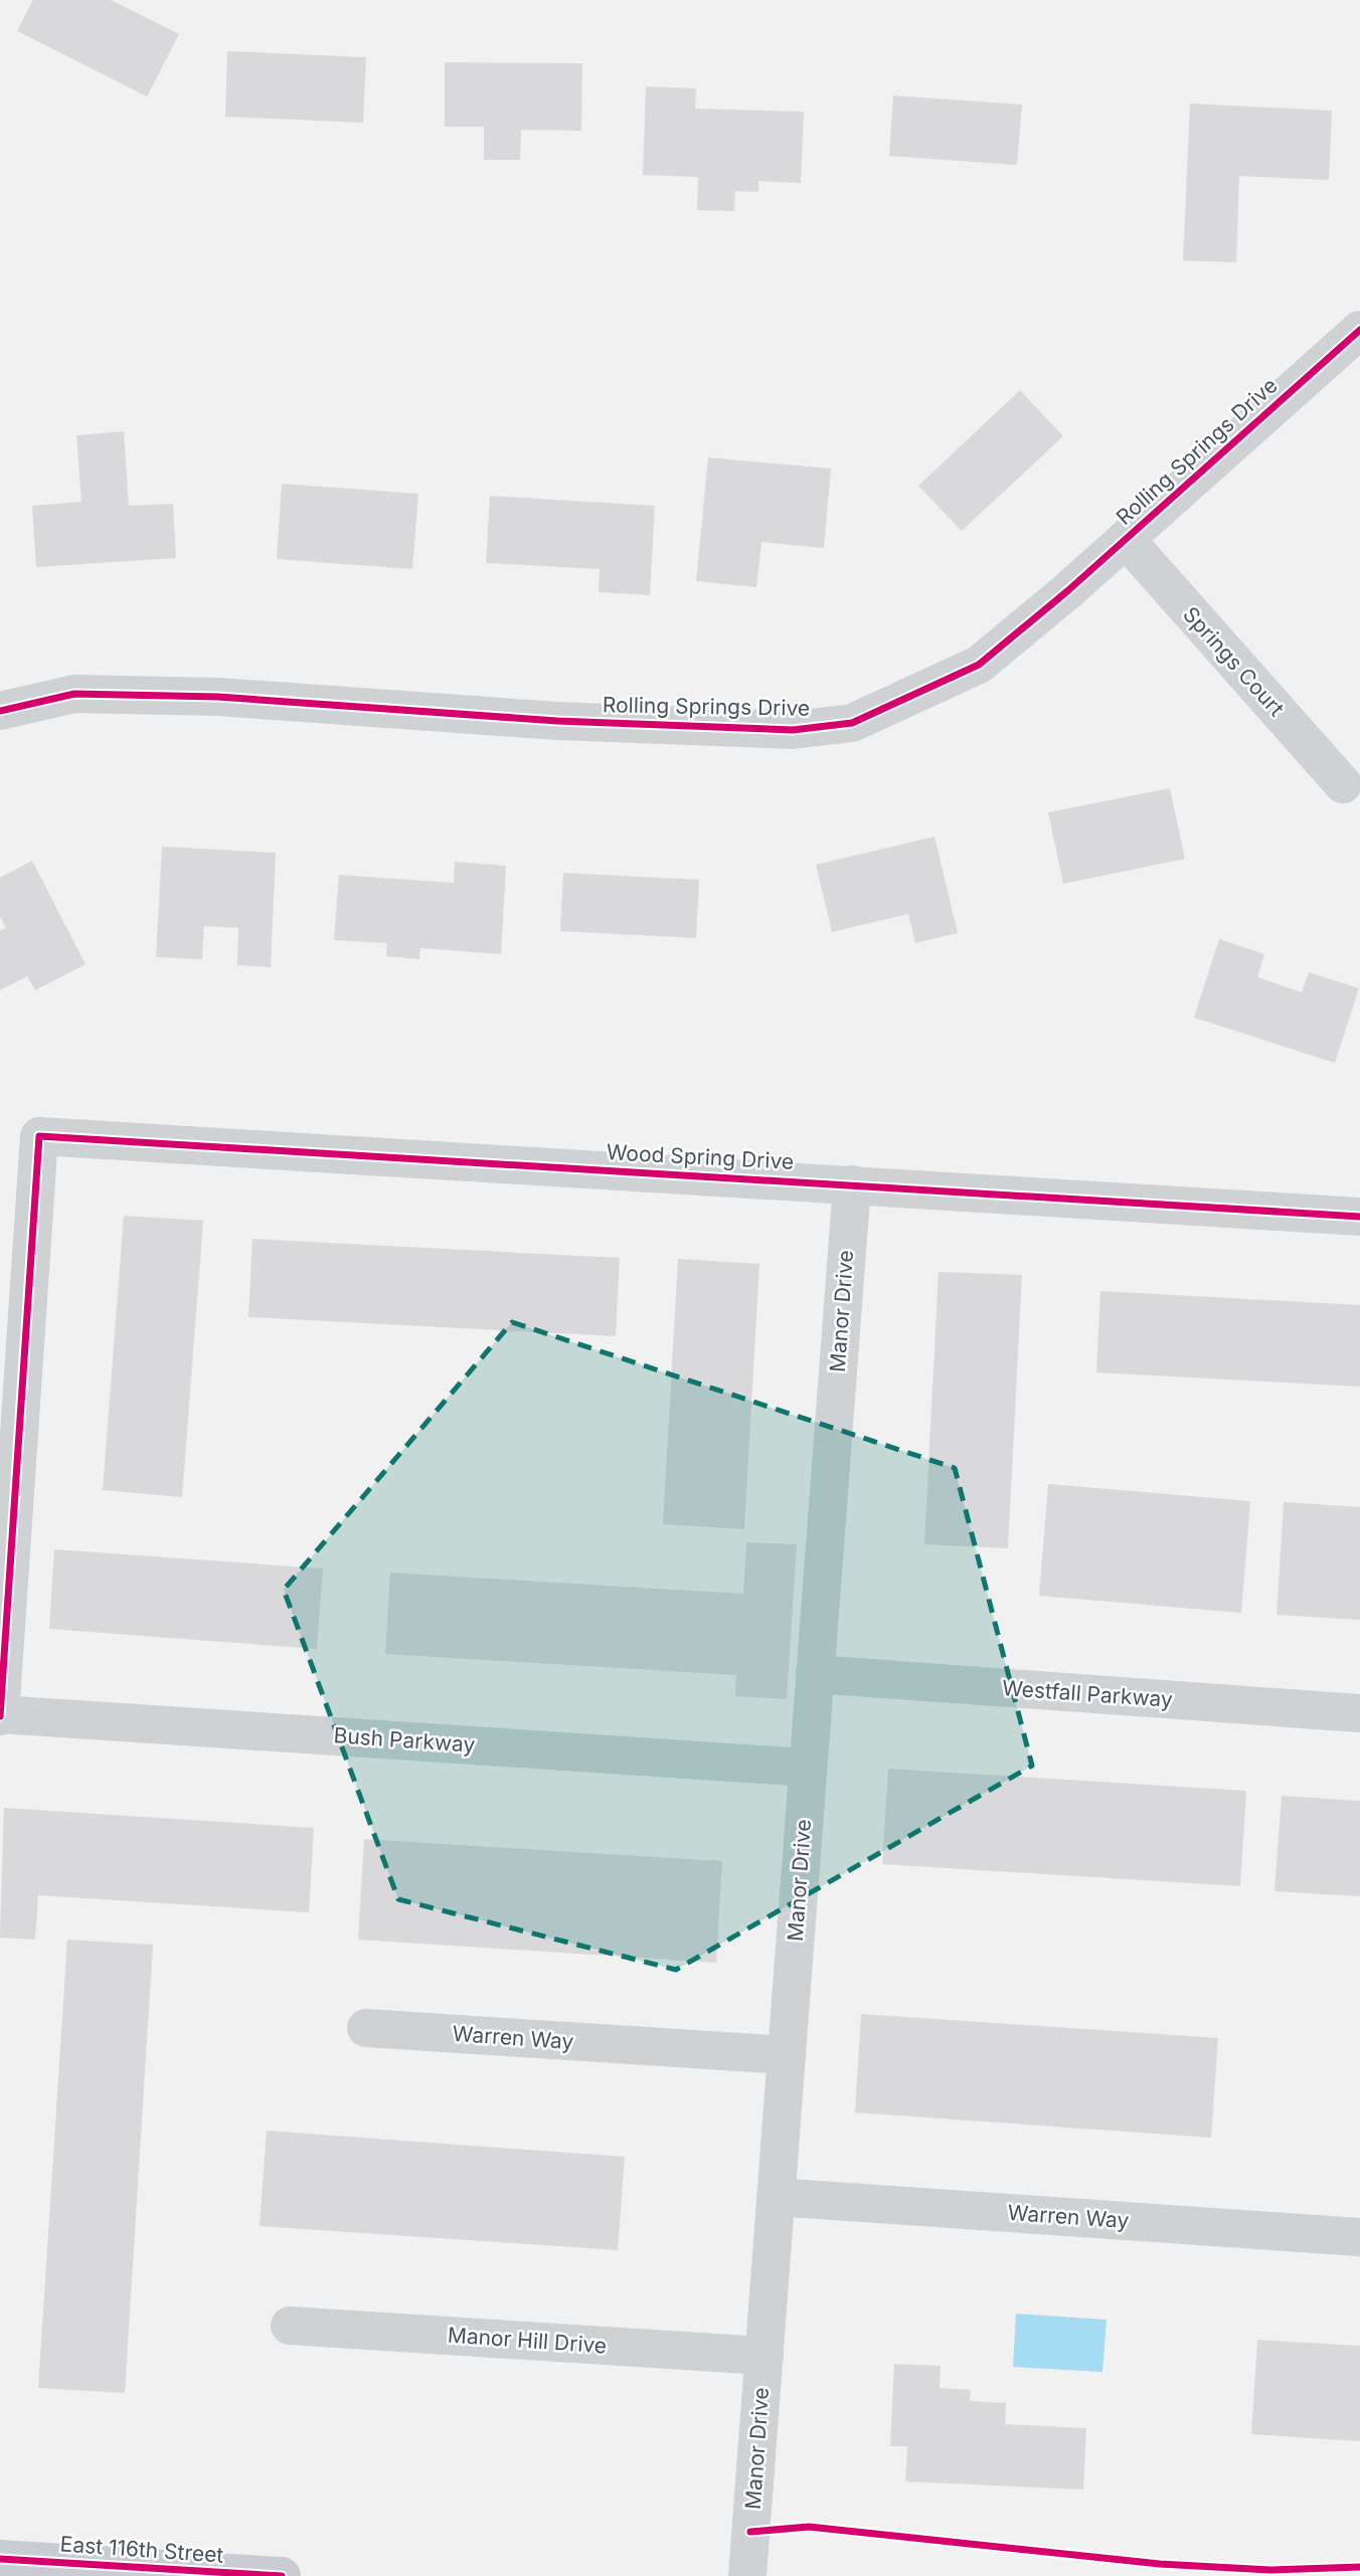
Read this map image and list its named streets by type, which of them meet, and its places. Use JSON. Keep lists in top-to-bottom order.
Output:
{
  "streets": {
    "main road": ["East 116th Street"],
    "street": [
      "Rolling Springs Drive",
      "Springs Court",
      "Wood Spring Drive",
      "Manor Drive",
      "Westfall Parkway",
      "Bush Parkway",
      "Warren Way",
      "Manor Hill Drive"
    ]
  },
  "crossings": [
    ["Rolling Springs Drive", "Springs Court"],
    ["Wood Spring Drive", "Manor Drive"],
    ["Wood Spring Drive", "Bush Parkway"],
    ["Manor Drive", "Westfall Parkway"],
    ["Manor Drive", "Bush Parkway"],
    ["Manor Drive", "Warren Way"],
    ["Manor Drive", "Manor Hill Drive"]
  ]
}
